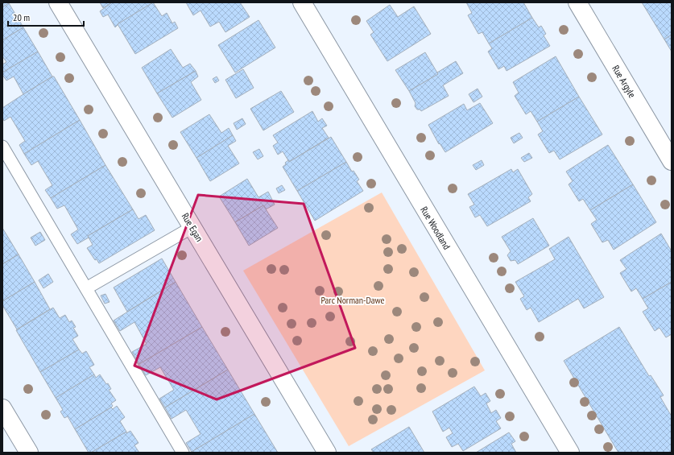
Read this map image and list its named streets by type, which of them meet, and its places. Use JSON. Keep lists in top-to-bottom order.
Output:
{
  "streets": {
    "street": ["Rue Argyle", "Rue Egan", "Rue Woodland"]
  },
  "parks": ["Parc Norman-Dawe"],
  "scale_bar": "20 m"
}
